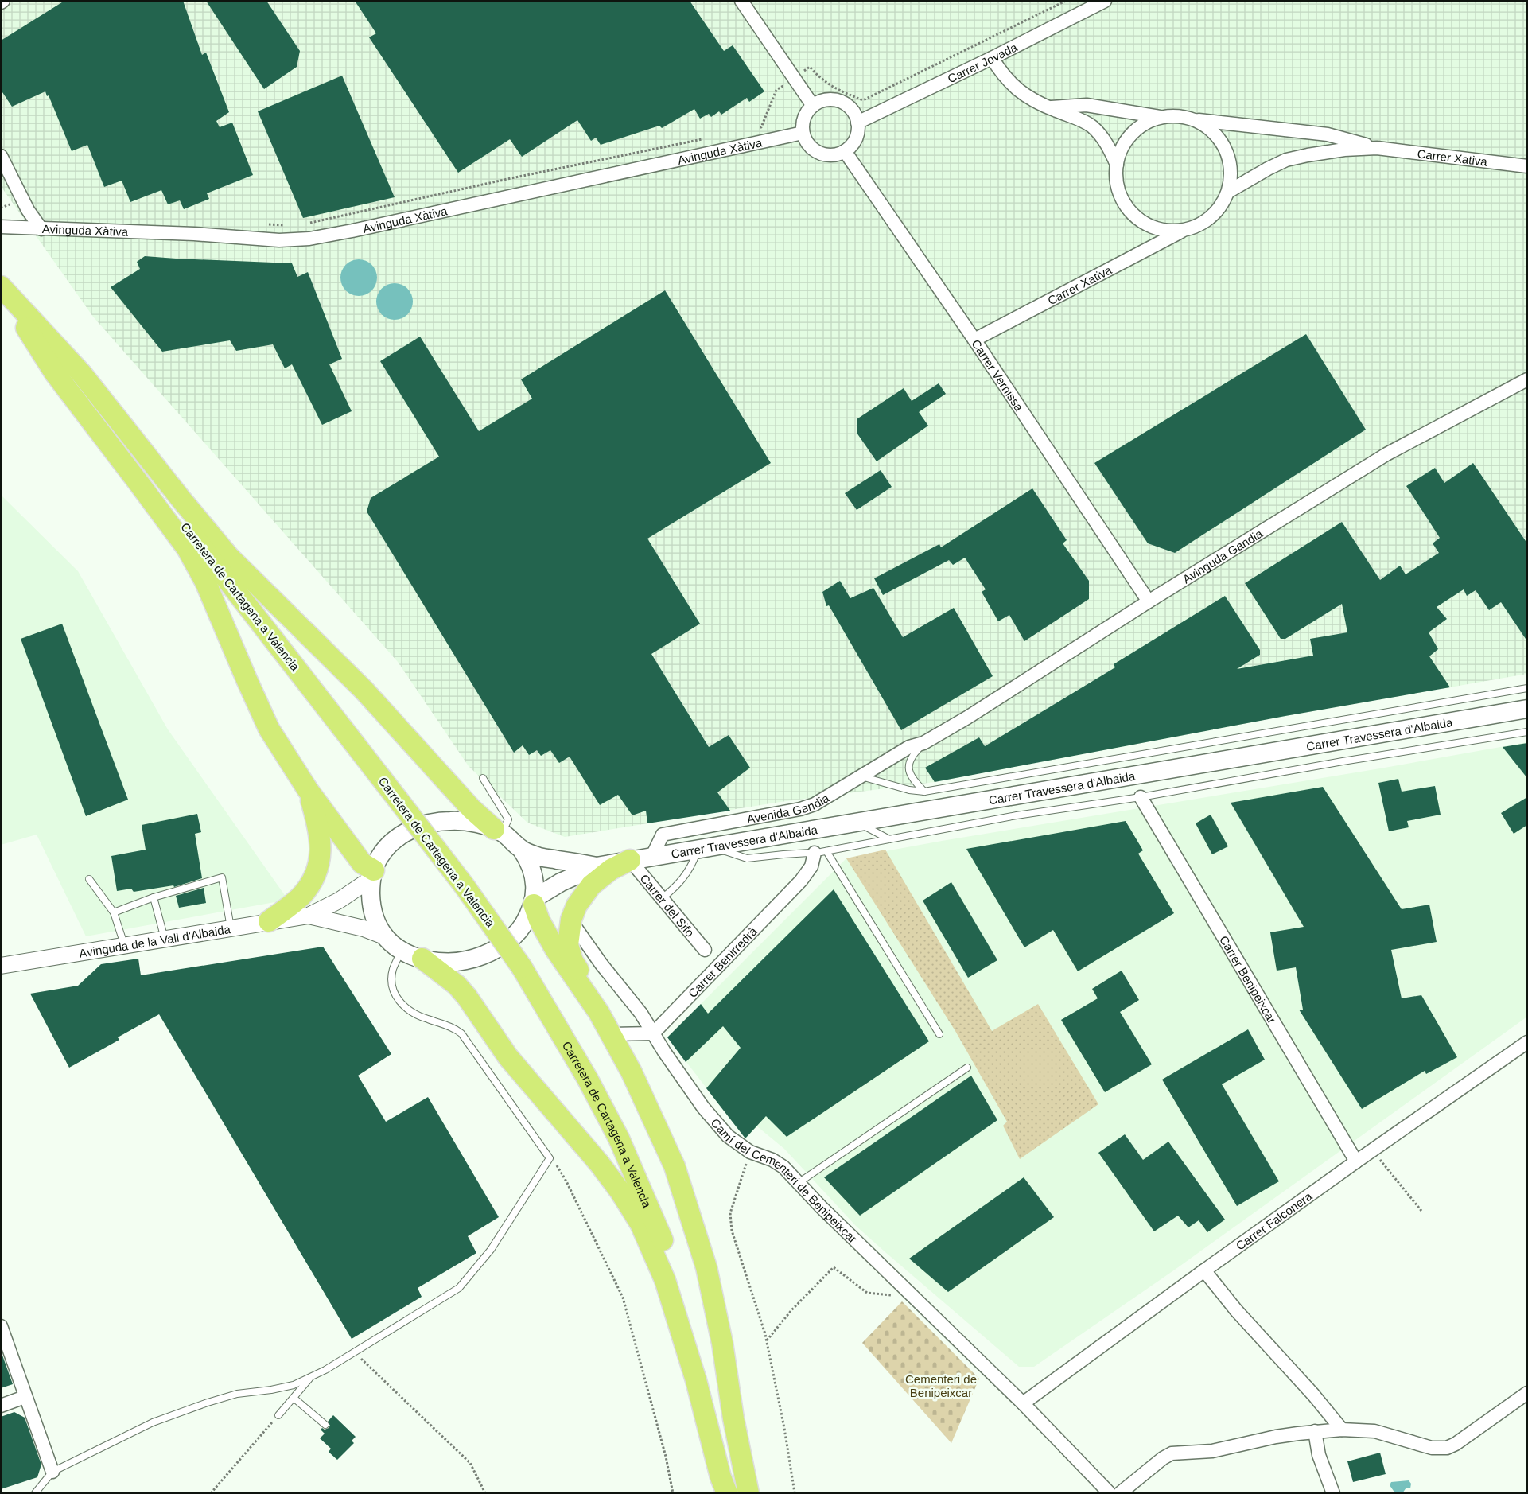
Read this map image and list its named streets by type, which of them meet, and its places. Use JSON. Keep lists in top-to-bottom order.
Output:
{
  "streets": {
    "highway": ["Carretera de Cartagena a Valencia"],
    "main road": ["Carrer Travessera d'Albaida"],
    "street": [
      "Carrer Jovada",
      "Avinguda Xàtiva",
      "Carrer Xativa",
      "Carrer Vernissa",
      "Avinguda Gandia",
      "Avenida Gandia",
      "Carrer del Sifo",
      "Avinguda de la Vall d'Albaida",
      "Carrer Benirredrà",
      "Carrer Benipeixcar",
      "Camí del Cementeri de Benipeixcar",
      "Carrer Falconera"
    ]
  },
  "crossings": [
    ["Carrer Jovada", "Avinguda Xàtiva"],
    ["Carrer Jovada", "Carrer Vernissa"],
    ["Avinguda Xàtiva", "Carrer Vernissa"],
    ["Carrer Xativa", "Carrer Vernissa"],
    ["Carrer Vernissa", "Avinguda Gandia"],
    ["Avinguda Gandia", "Avenida Gandia"],
    ["Carrer Travessera d'Albaida", "Avenida Gandia"],
    ["Carrer Travessera d'Albaida", "Carrer del Sifo"],
    ["Carrer Benirredrà", "Camí del Cementeri de Benipeixcar"],
    ["Carrer Benipeixcar", "Carrer Falconera"],
    ["Camí del Cementeri de Benipeixcar", "Carrer Falconera"]
  ],
  "parks": ["Cementeri de Benipeixcar"]
}
